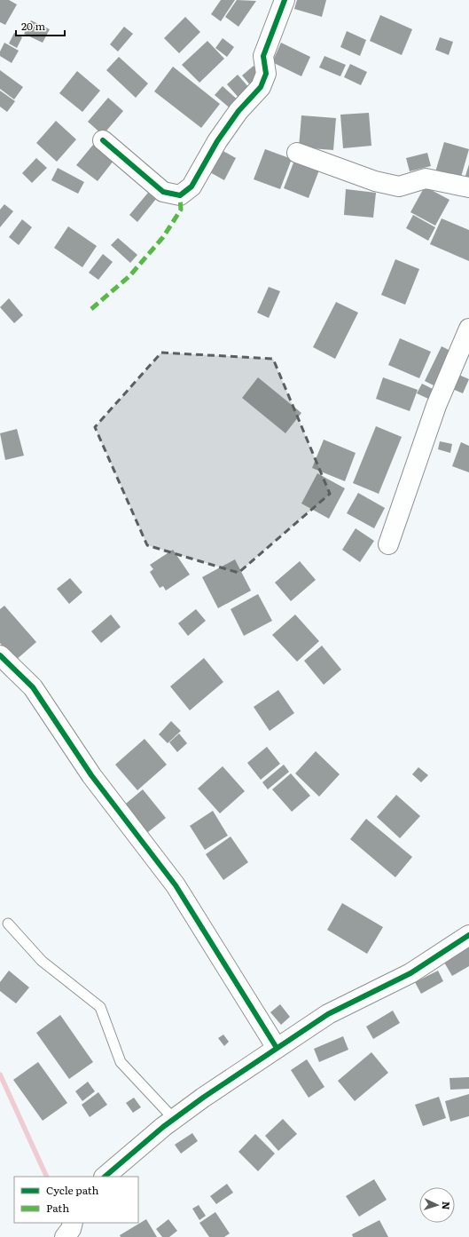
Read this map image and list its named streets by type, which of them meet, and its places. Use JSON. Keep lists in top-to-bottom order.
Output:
{
  "legend": ["Cycle path", "Path"],
  "scale_bar": "20 m",
  "north": "right"
}
